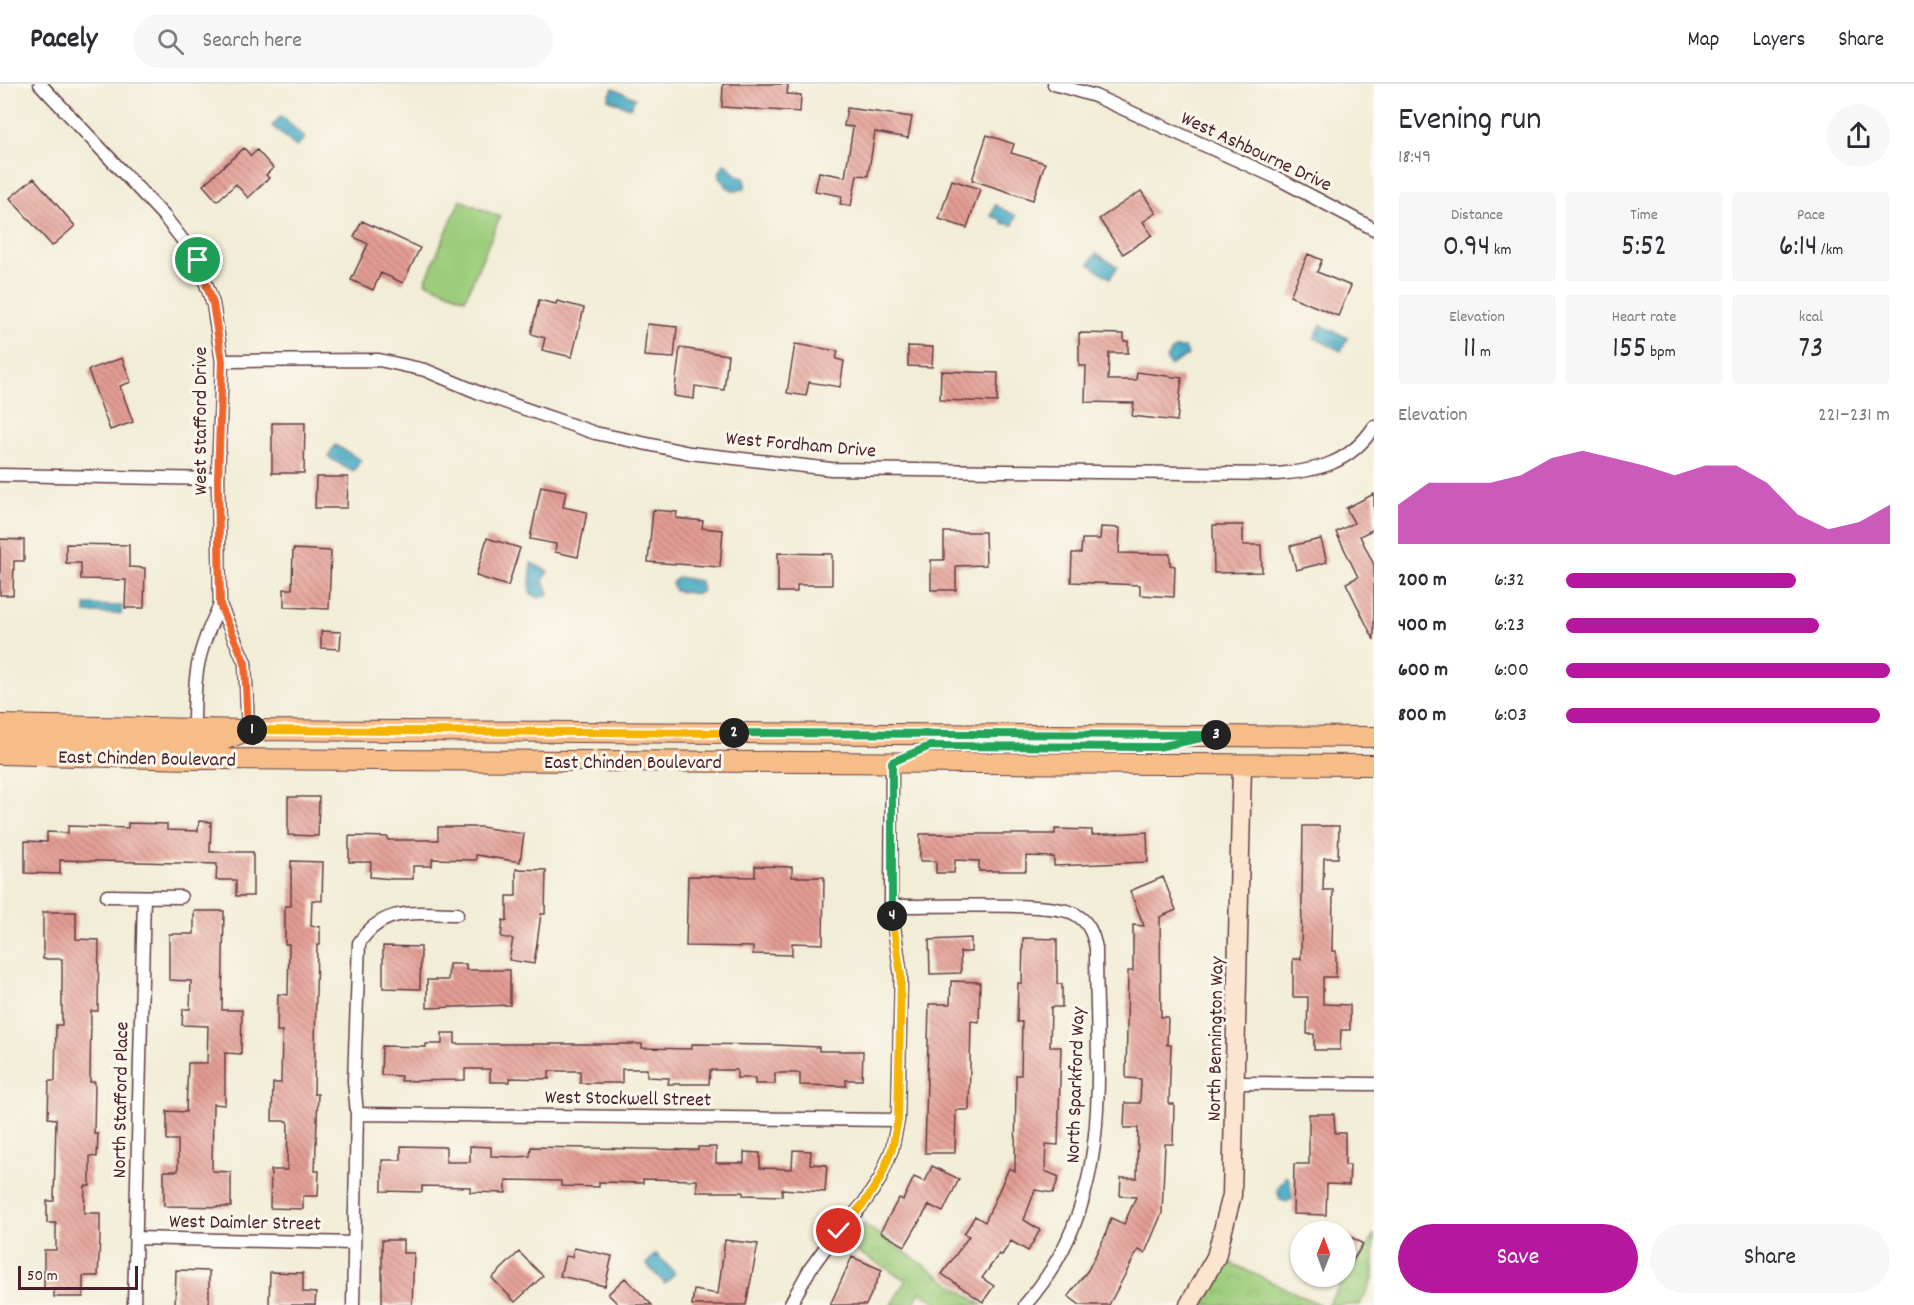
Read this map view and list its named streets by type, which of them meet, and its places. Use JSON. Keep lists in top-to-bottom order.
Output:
{
  "streets": {
    "main road": ["East Chinden Boulevard"],
    "street": [
      "West Ashbourne Drive",
      "West Stafford Drive",
      "West Fordham Drive",
      "North Bennington Way",
      "North Sparkford Way",
      "West Stockwell Street",
      "North Stafford Place",
      "West Daimler Street"
    ]
  },
  "crossings": [
    ["West Stafford Drive", "West Fordham Drive"],
    ["West Stafford Drive", "East Chinden Boulevard"],
    ["East Chinden Boulevard", "North Bennington Way"],
    ["North Stafford Place", "West Daimler Street"]
  ],
  "scale_bar": "50 m",
  "north": "top",
  "page": {
    "header": "Pacely",
    "search": "Search here",
    "nav": ["Map", "Layers", "Share"],
    "heading": ["Evening run", "18:49"],
    "stats": [
      ["Distance", "0.94 km"],
      ["Time", "5:52"],
      ["Pace", "6:14 /km"],
      ["Elevation", "11 m"],
      ["Heart rate", "155 bpm"],
      ["kcal", "73"]
    ],
    "chart": ["Elevation", "221–231 m"],
    "list": [
      {
        "name": "200 m",
        "note": "6:32"
      },
      {
        "name": "400 m",
        "note": "6:23"
      },
      {
        "name": "600 m",
        "note": "6:00"
      },
      {
        "name": "800 m",
        "note": "6:03"
      }
    ],
    "pins": [
      "1",
      "2",
      "3",
      "4"
    ],
    "buttons": ["Save", "Share"],
    "scale": "50 m"
  }
}
